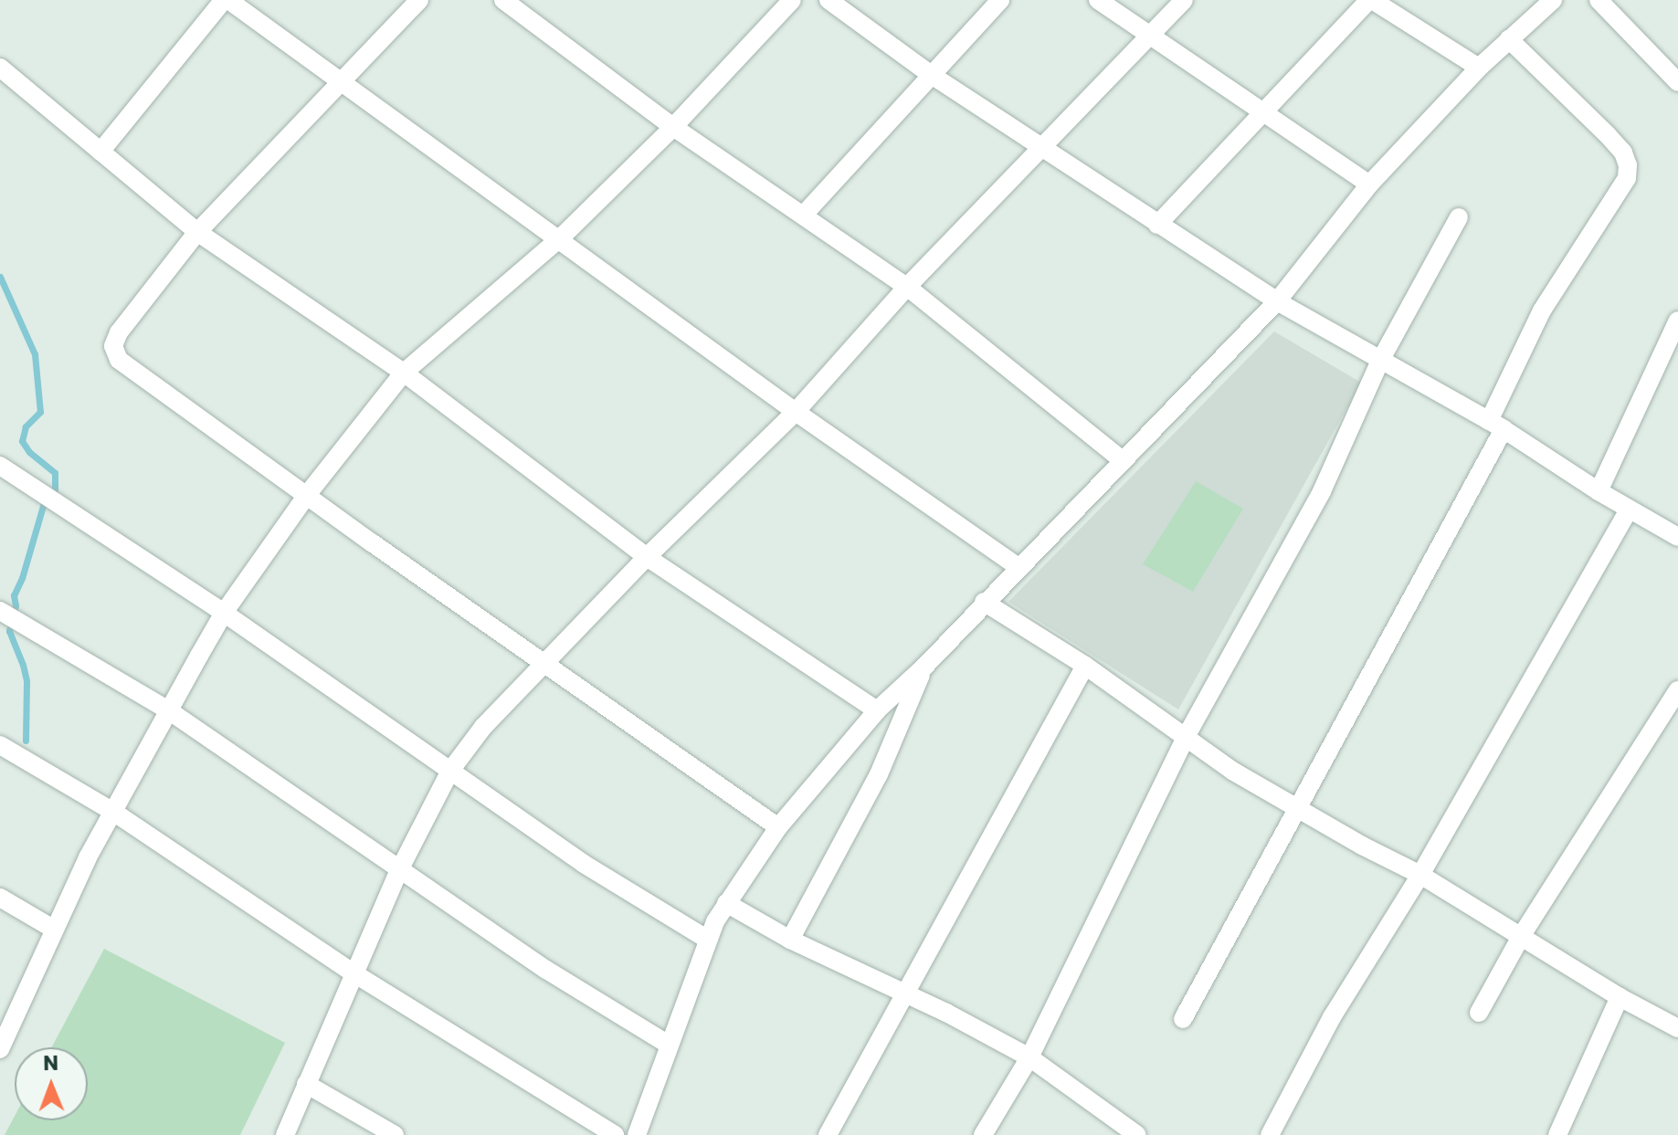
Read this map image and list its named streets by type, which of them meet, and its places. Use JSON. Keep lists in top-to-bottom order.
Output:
{
  "north": "top"
}
